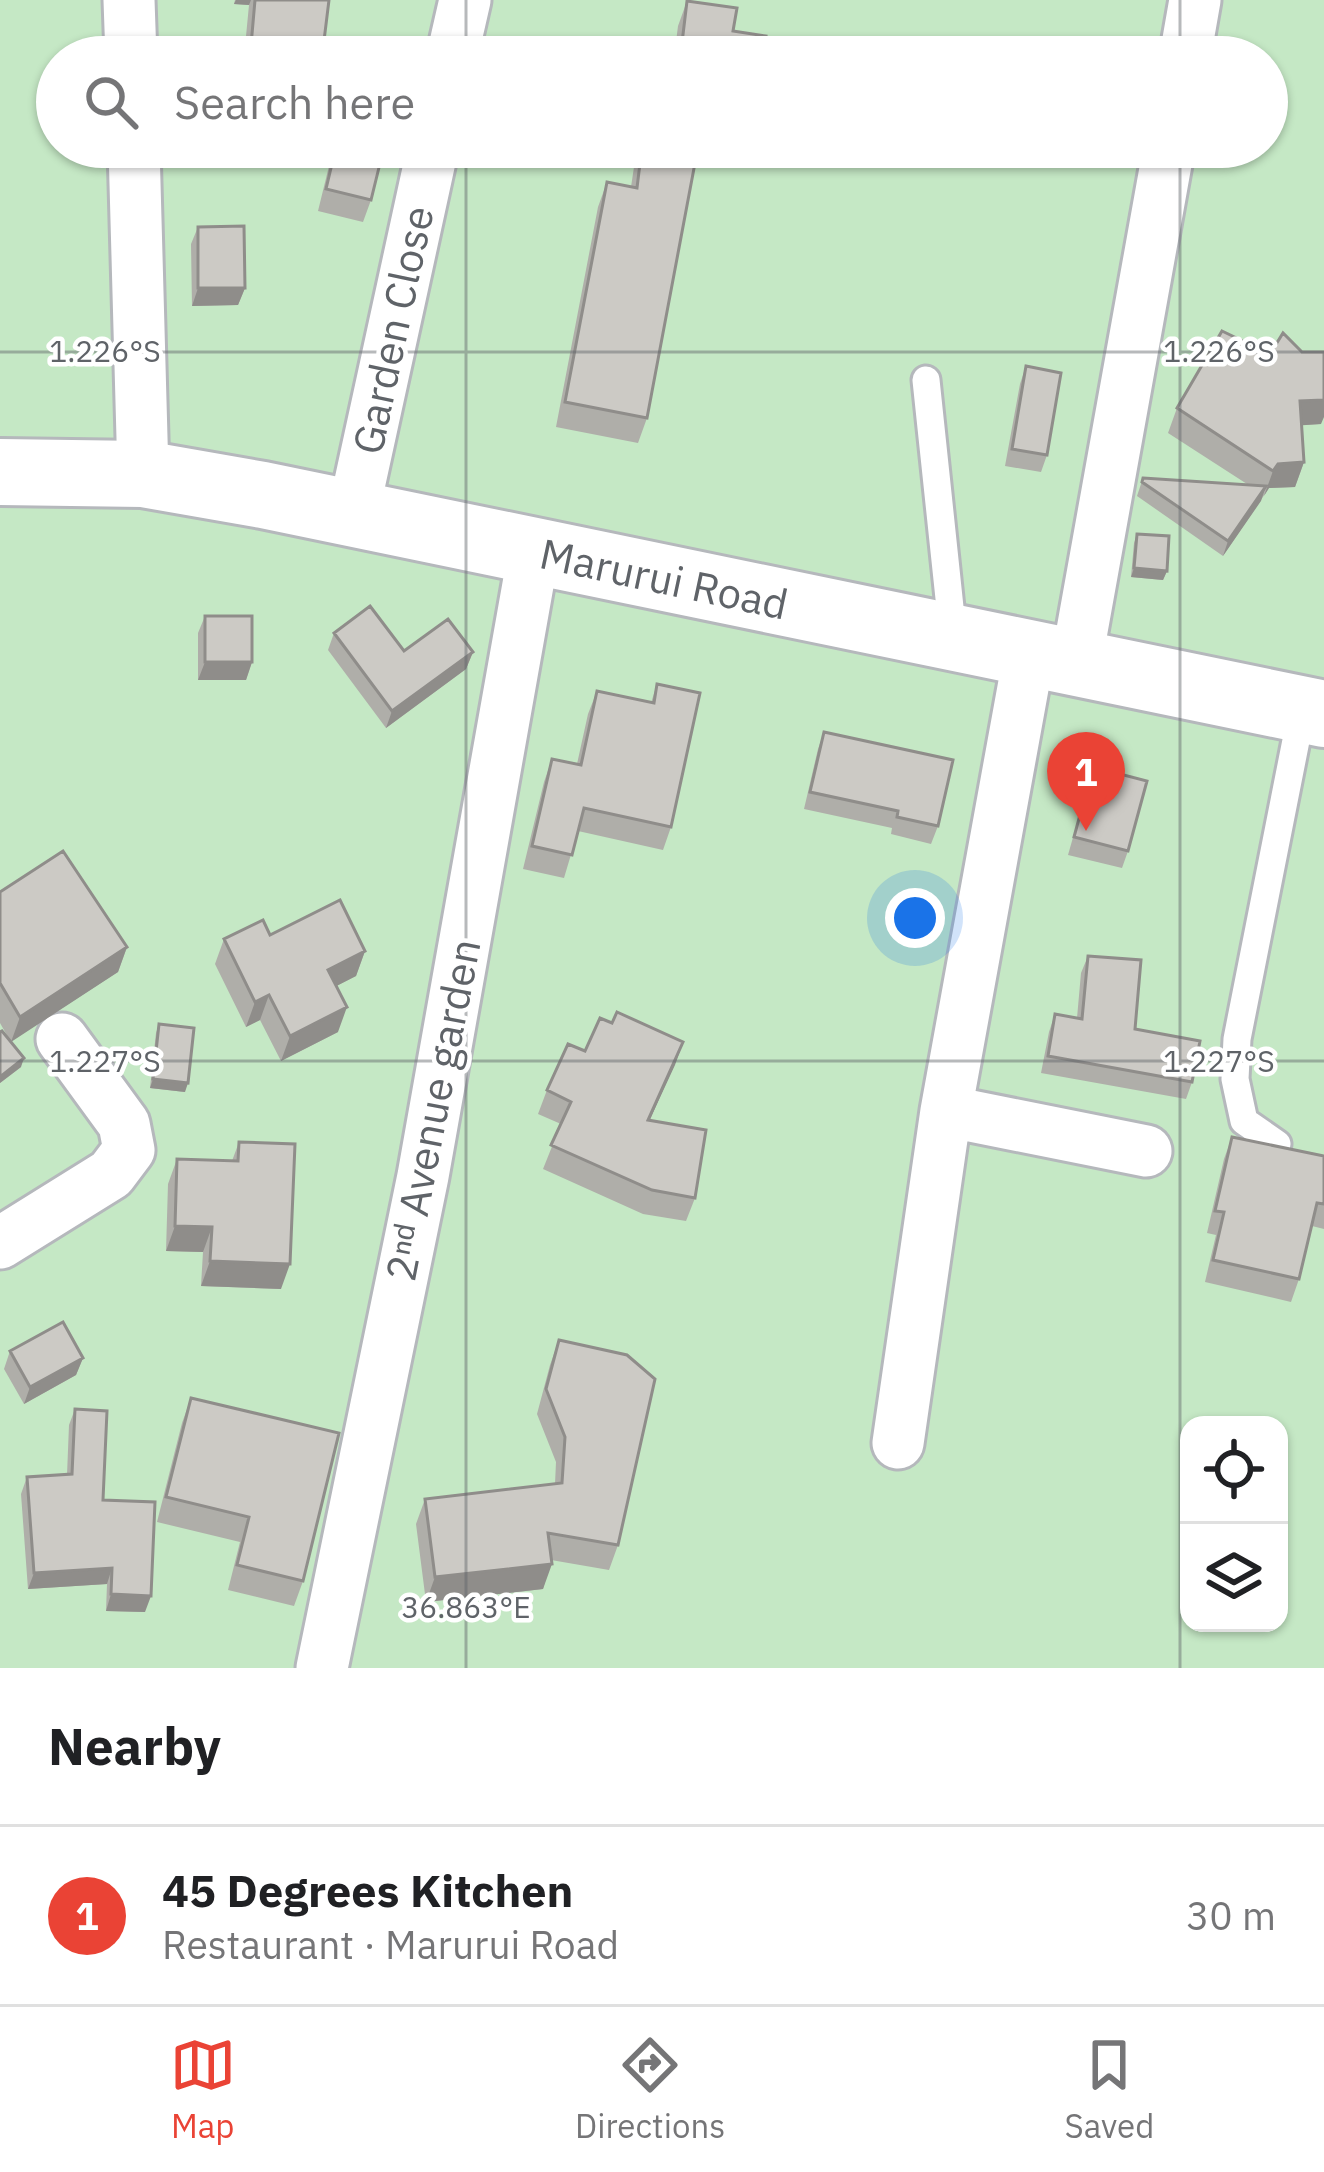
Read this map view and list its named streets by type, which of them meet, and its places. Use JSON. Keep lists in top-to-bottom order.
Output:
{
  "streets": {
    "street": ["Garden Close", "Marurui Road", "2ⁿᵈ Avenue garden"]
  },
  "crossings": [
    ["Garden Close", "Marurui Road"],
    ["Marurui Road", "2ⁿᵈ Avenue garden"]
  ],
  "page": {
    "search": "Search here",
    "pins": "1",
    "heading": "Nearby",
    "list": [
      {
        "mark": "1",
        "name": "45 Degrees Kitchen",
        "note": "Restaurant · Marurui Road",
        "value": "30 m"
      }
    ],
    "nav": ["Map", "Directions", "Saved"]
  },
  "coordinates": ["1.226°S", "1.227°S", "36.863°E"]
}
